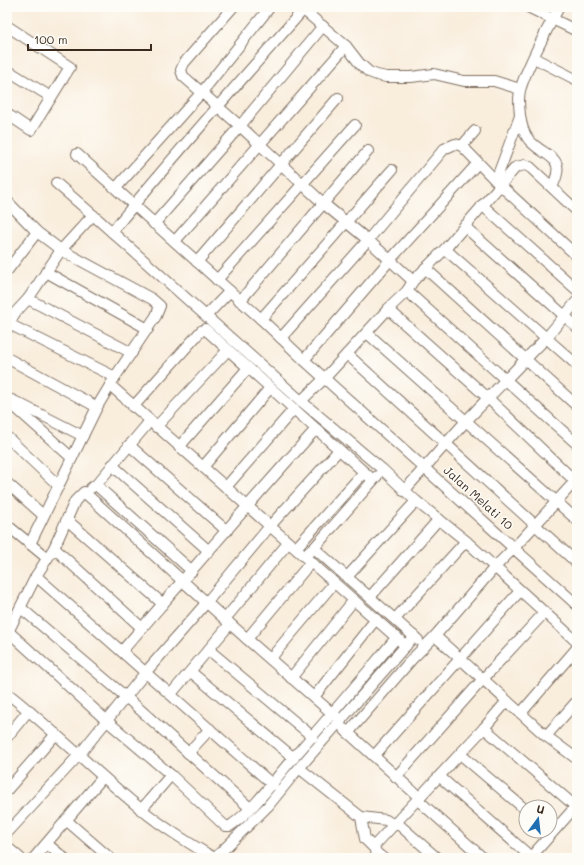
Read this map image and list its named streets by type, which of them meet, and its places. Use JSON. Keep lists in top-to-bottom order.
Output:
{
  "streets": {
    "street": ["Jalan Melati 10"]
  },
  "scale_bar": "100 m",
  "north": "top"
}
